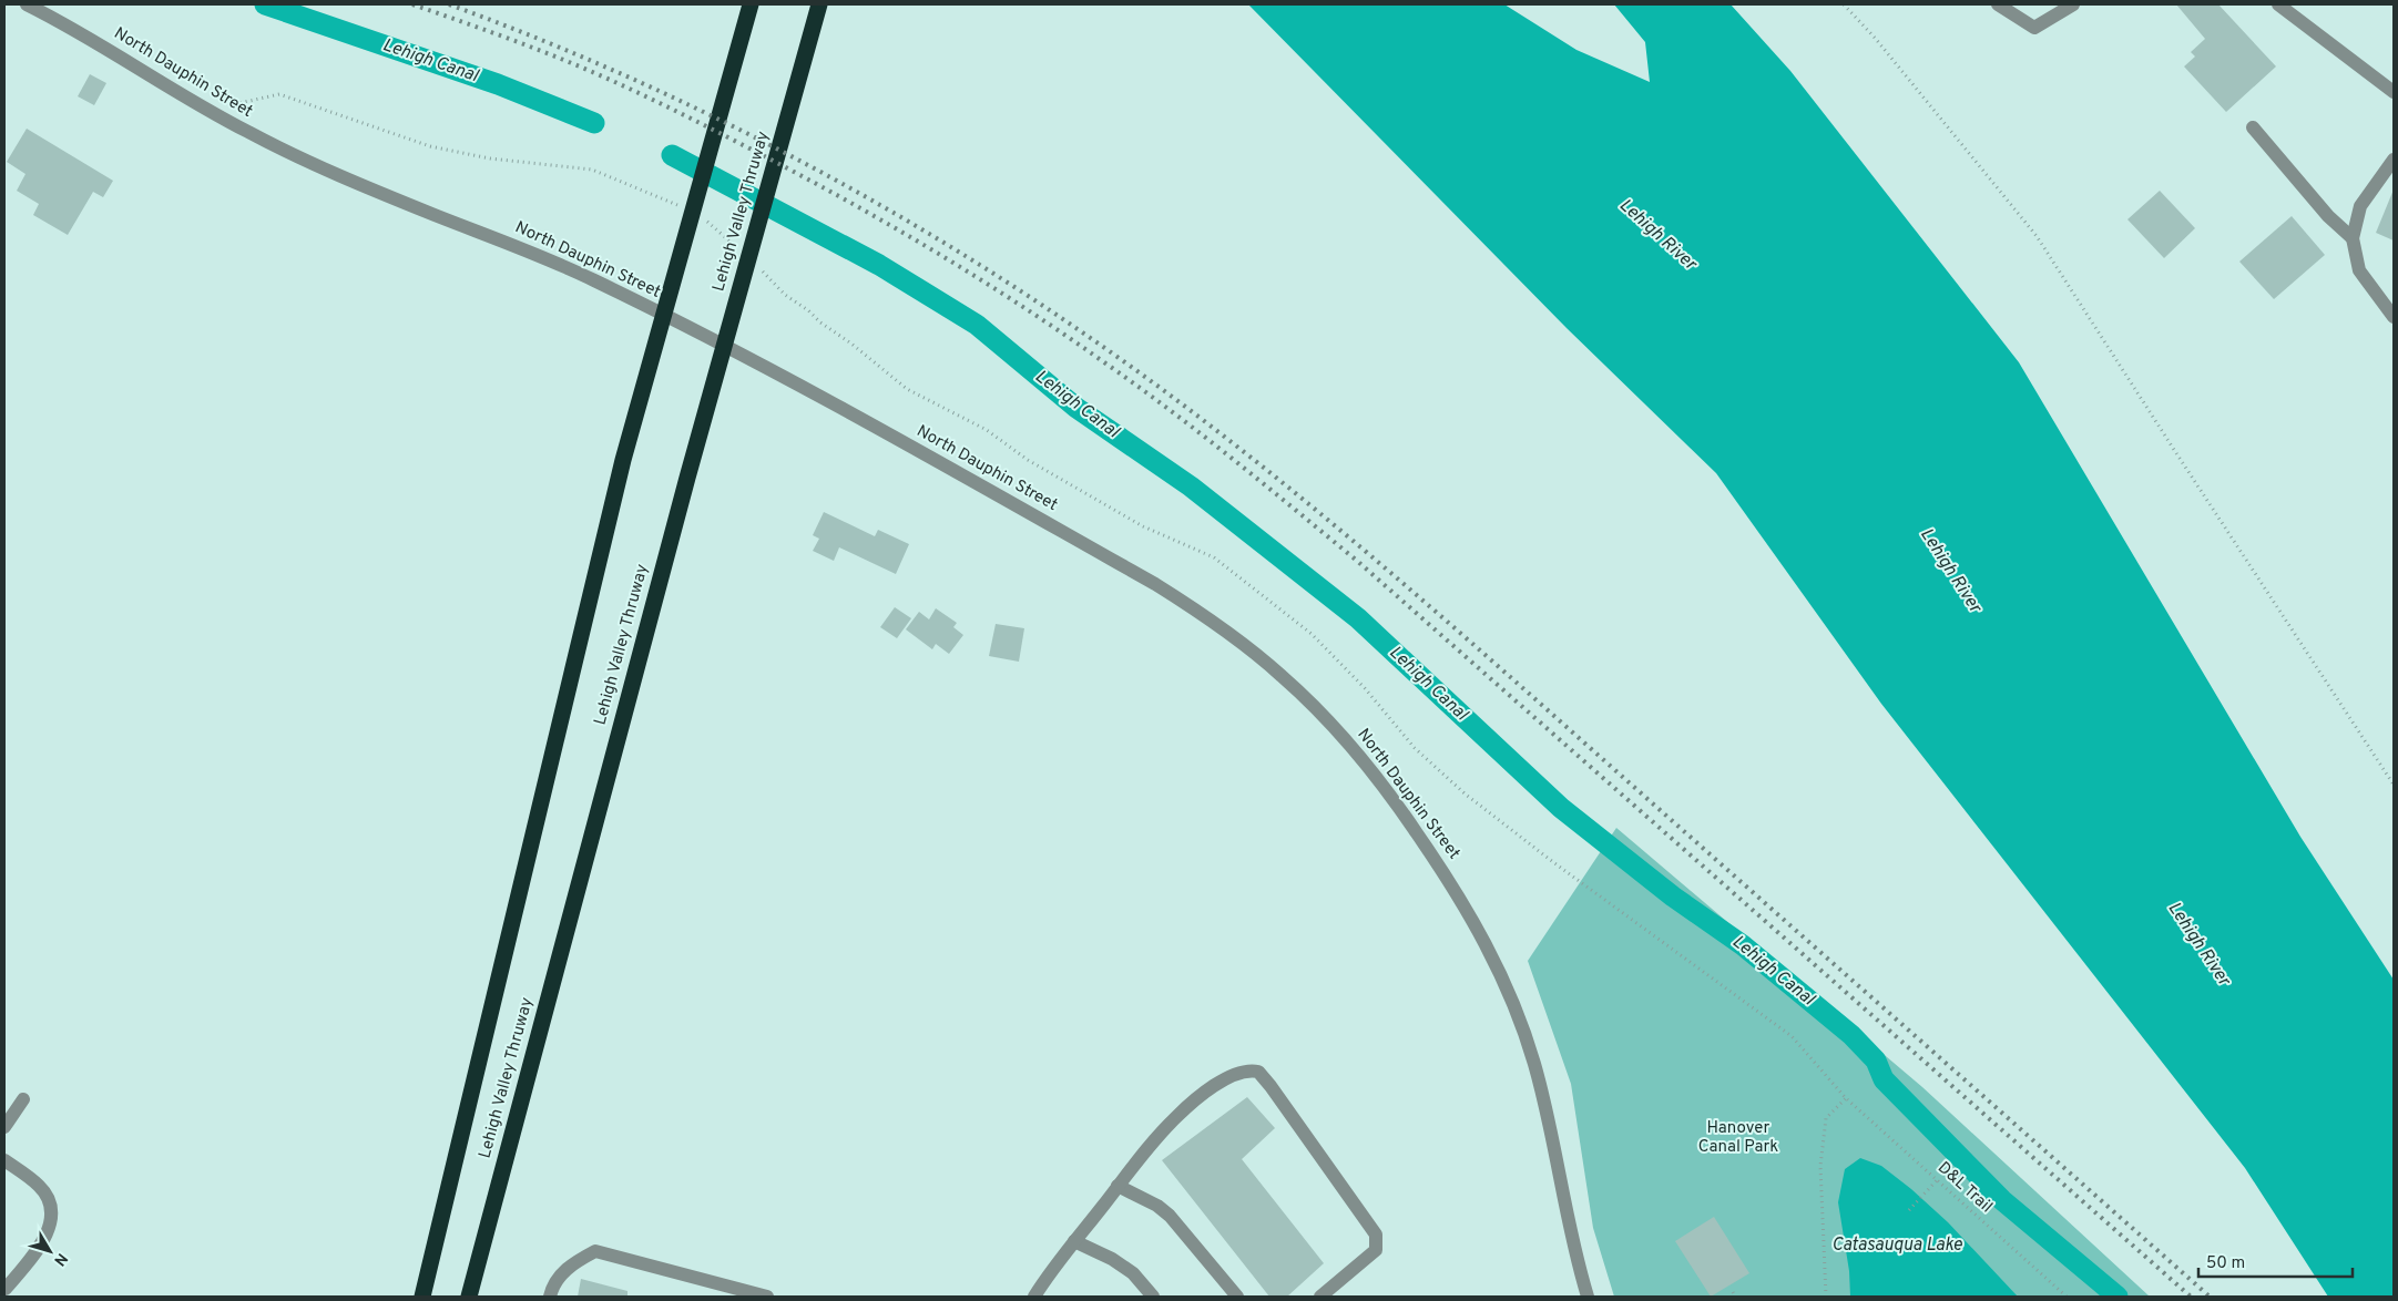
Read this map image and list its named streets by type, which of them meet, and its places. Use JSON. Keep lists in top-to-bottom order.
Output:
{
  "streets": {
    "highway": ["Lehigh Valley Thruway"],
    "street": ["North Dauphin Street"],
    "path": ["D&L Trail"]
  },
  "water": ["Lehigh Canal", "Lehigh River", "Catasauqua Lake"],
  "parks": ["Hanover Canal Park"],
  "scale_bar": "50 m",
  "north": "bottom right"
}
